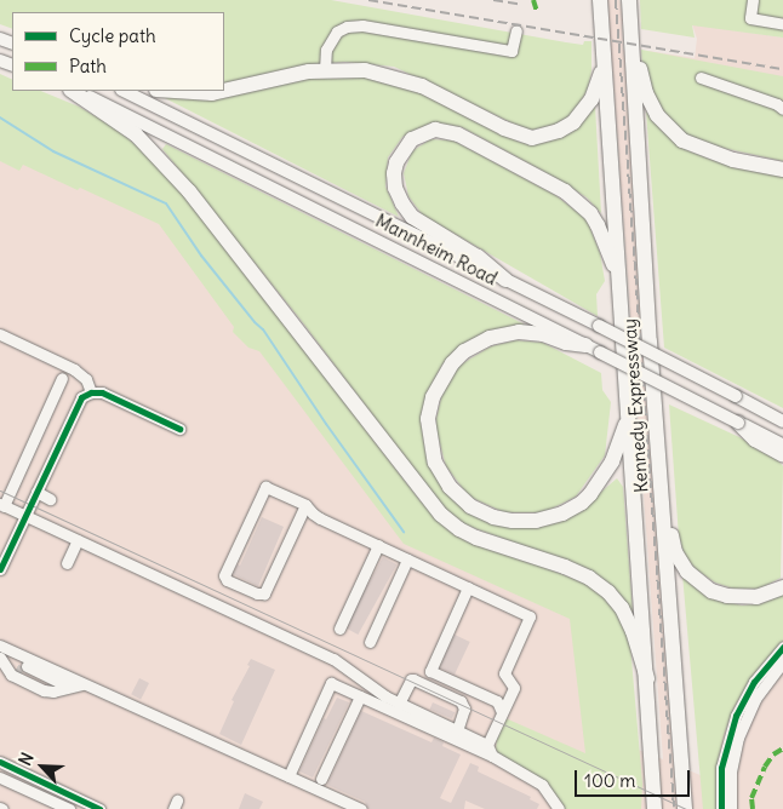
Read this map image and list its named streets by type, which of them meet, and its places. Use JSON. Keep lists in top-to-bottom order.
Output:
{
  "streets": {
    "highway": ["Kennedy Expressway"],
    "main road": ["Mannheim Road"]
  },
  "legend": ["Cycle path", "Path"],
  "scale_bar": "100 m",
  "north": "top left"
}
